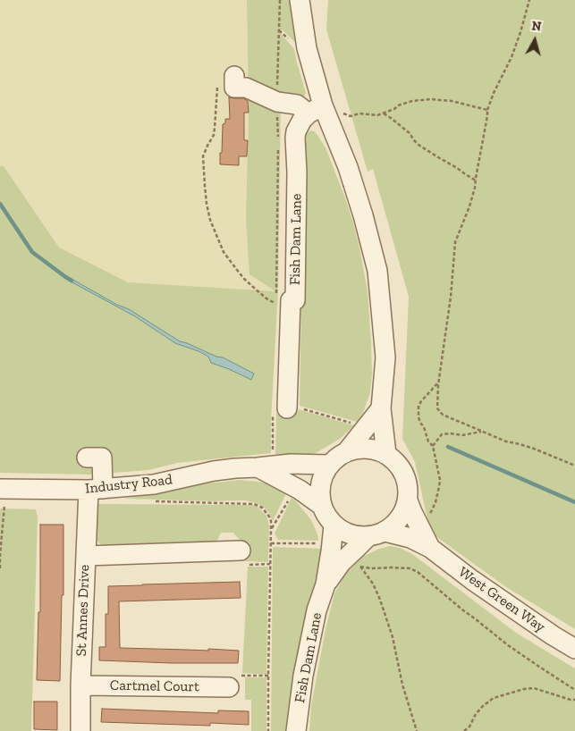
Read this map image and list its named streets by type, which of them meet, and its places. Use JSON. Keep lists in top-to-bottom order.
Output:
{
  "streets": {
    "street": [
      "Fish Dam Lane",
      "Industry Road",
      "West Green Way",
      "St Annes Drive",
      "Cartmel Court"
    ]
  },
  "crossings": [
    ["Fish Dam Lane", "Industry Road"],
    ["Fish Dam Lane", "West Green Way"],
    ["Industry Road", "West Green Way"],
    ["Industry Road", "St Annes Drive"],
    ["St Annes Drive", "Cartmel Court"]
  ],
  "north": "top"
}
